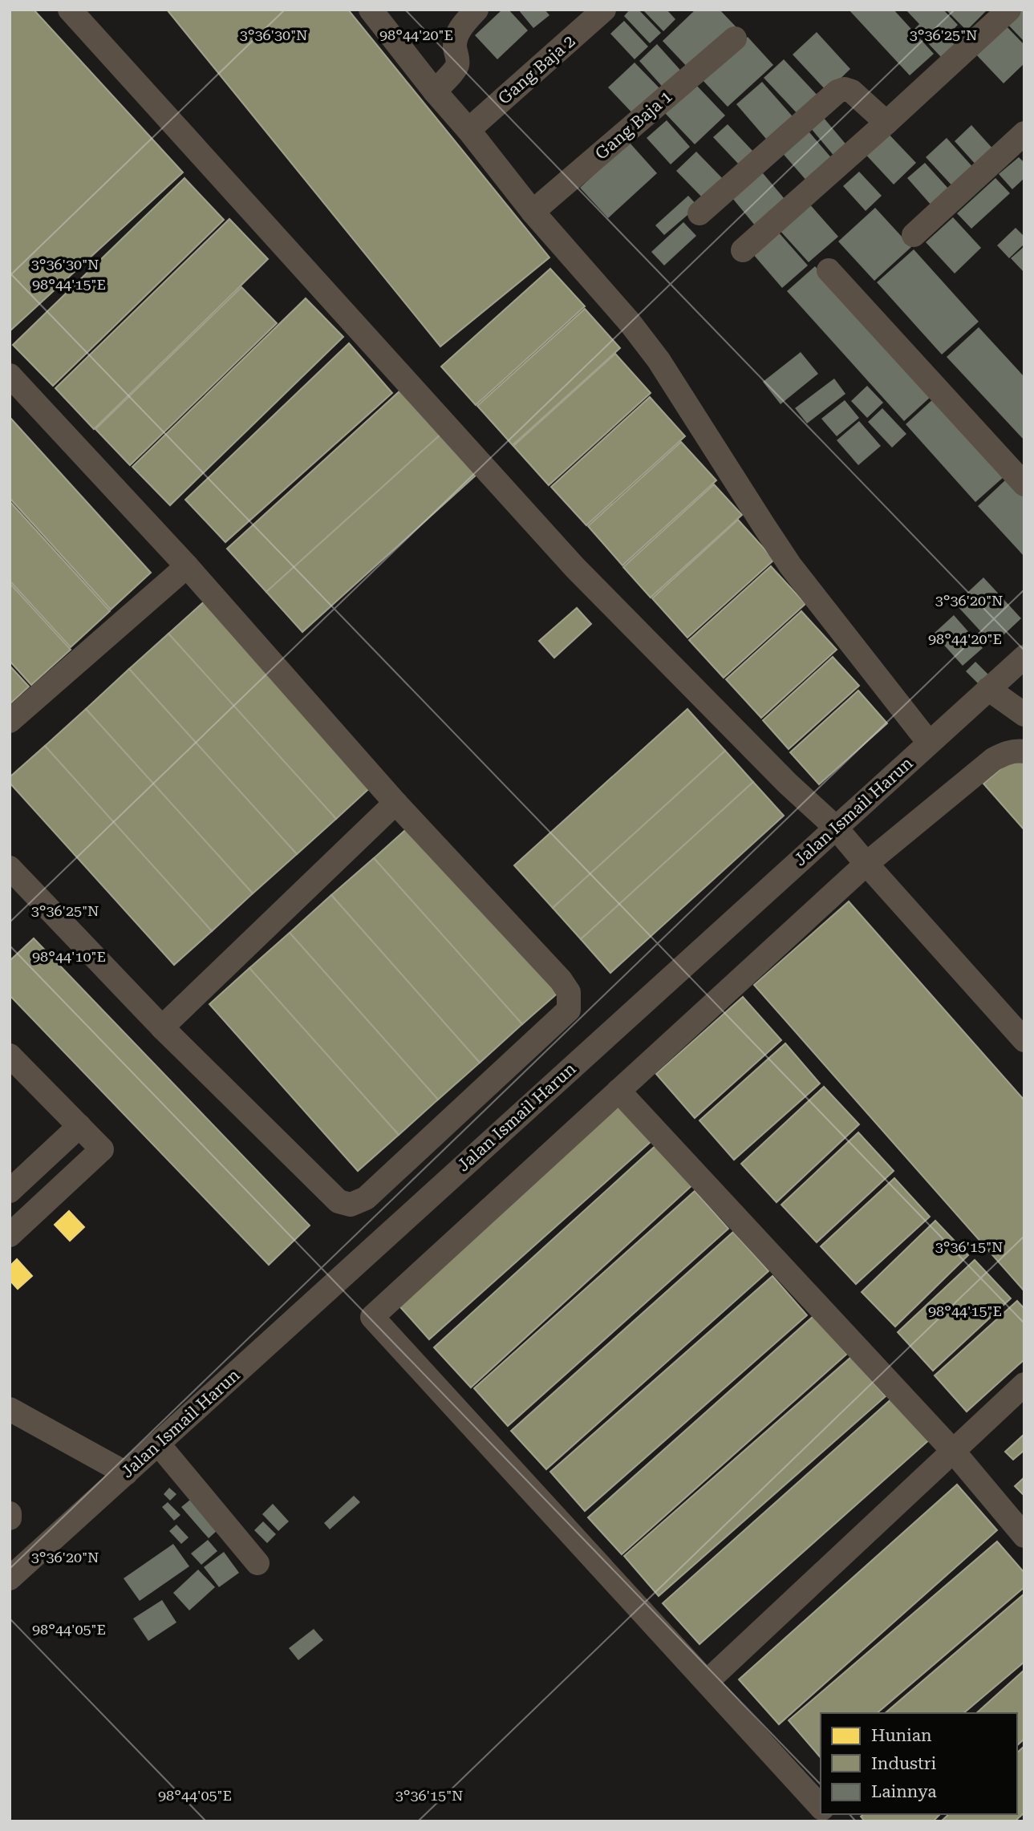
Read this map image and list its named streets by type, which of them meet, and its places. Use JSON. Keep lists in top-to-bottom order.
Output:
{
  "streets": {
    "street": ["Gang Baja 2", "Gang Baja 1", "Jalan Ismail Harun"]
  },
  "legend": ["Hunian", "Industri", "Lainnya"],
  "coordinates": [
    "3°36'30\"N",
    "3°36'25\"N",
    "98°44'20\"E",
    "98°44'15\"E",
    "3°36'20\"N",
    "98°44'10\"E",
    "3°36'15\"N",
    "98°44'05\"E"
  ]
}
